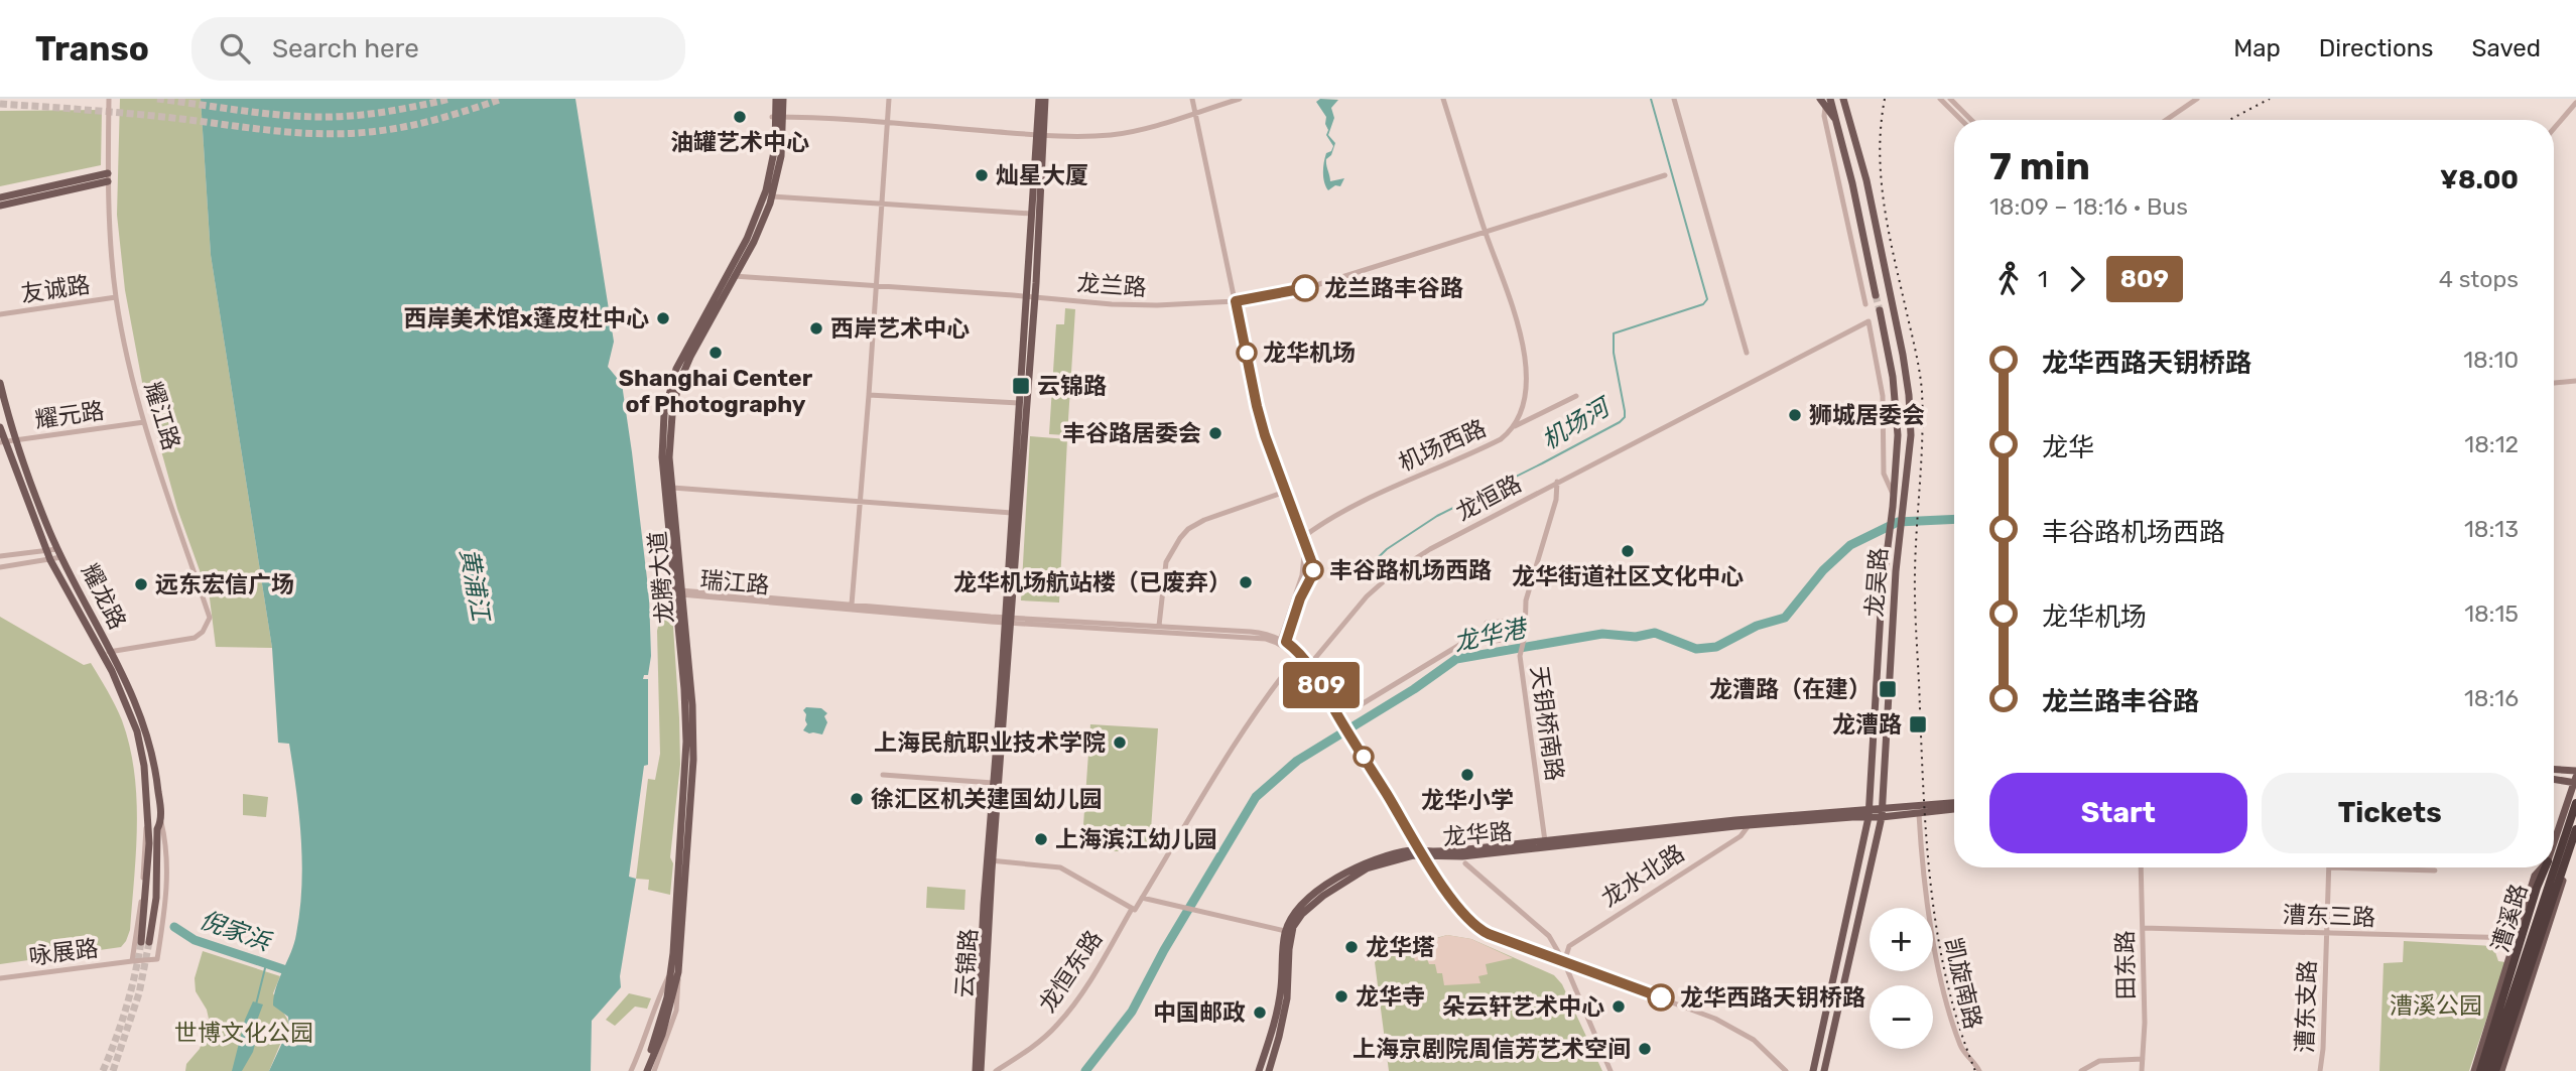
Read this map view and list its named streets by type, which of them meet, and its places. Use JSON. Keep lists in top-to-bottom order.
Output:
{
  "streets": {
    "main road": [
      "龙腾大道",
      "龙吴路",
      "耀龙路",
      "龙华路",
      "漕溪路",
      "云锦路"
    ],
    "street": [
      "龙兰路",
      "友诚路",
      "耀元路",
      "耀江路",
      "机场西路",
      "龙恒路",
      "瑞江路",
      "天钥桥南路",
      "龙水北路",
      "漕东三路",
      "咏展路",
      "田东路",
      "龙恒东路",
      "凯旋南路",
      "漕东支路"
    ]
  },
  "crossings": [
    ["龙兰路", "机场西路"],
    ["龙兰路", "龙腾大道"],
    ["龙兰路", "云锦路"],
    ["友诚路", "耀江路"],
    ["耀元路", "耀江路"],
    ["耀元路", "耀龙路"],
    ["耀江路", "耀龙路"],
    ["龙恒路", "龙吴路"],
    ["龙恒路", "天钥桥南路"],
    ["龙腾大道", "瑞江路"],
    ["瑞江路", "云锦路"],
    ["耀龙路", "咏展路"],
    ["天钥桥南路", "龙华路"],
    ["龙华路", "龙水北路"],
    ["漕东三路", "田东路"],
    ["漕东三路", "漕东支路"]
  ],
  "water": [
    "机场河",
    "黄浦江",
    "龙华港",
    "倪家浜"
  ],
  "parks": ["漕溪公园", "世博文化公园"],
  "places": {
    "other": [
      "油罐艺术中心",
      "灿星大厦",
      "龙兰路丰谷路",
      "西岸美术馆x蓬皮杜中心",
      "西岸艺术中心",
      "Shanghai Center of Photography",
      "龙华机场",
      "狮城居委会",
      "丰谷路居委会",
      "龙华街道社区文化中心",
      "丰谷路机场西路",
      "龙华机场航站楼（已废弃）",
      "远东宏信广场",
      "上海民航职业技术学院",
      "龙华小学",
      "徐汇区机关建国幼儿园",
      "上海滨江幼儿园",
      "龙华塔",
      "龙华寺",
      "龙华西路天钥桥路",
      "朵云轩艺术中心",
      "中国邮政",
      "上海京剧院周信芳艺术空间"
    ],
    "transit": ["云锦路", "龙漕路（在建）", "龙漕路"]
  },
  "lines": ["bus line 809"],
  "page": {
    "header": "Transo",
    "search": "Search here",
    "nav": ["Map", "Directions", "Saved"],
    "on_map": "809",
    "heading": ["7 min", "18:09 – 18:16 · Bus", "¥8.00"],
    "legs": ["1", "809", "4 stops"],
    "list": [
      {
        "name": "龙华西路天钥桥路",
        "value": "18:10"
      },
      {
        "name": "龙华",
        "value": "18:12"
      },
      {
        "name": "丰谷路机场西路",
        "value": "18:13"
      },
      {
        "name": "龙华机场",
        "value": "18:15"
      },
      {
        "name": "龙兰路丰谷路",
        "value": "18:16"
      }
    ],
    "buttons": ["Start", "Tickets"],
    "map_buttons": ["+", "−"]
  }
}
